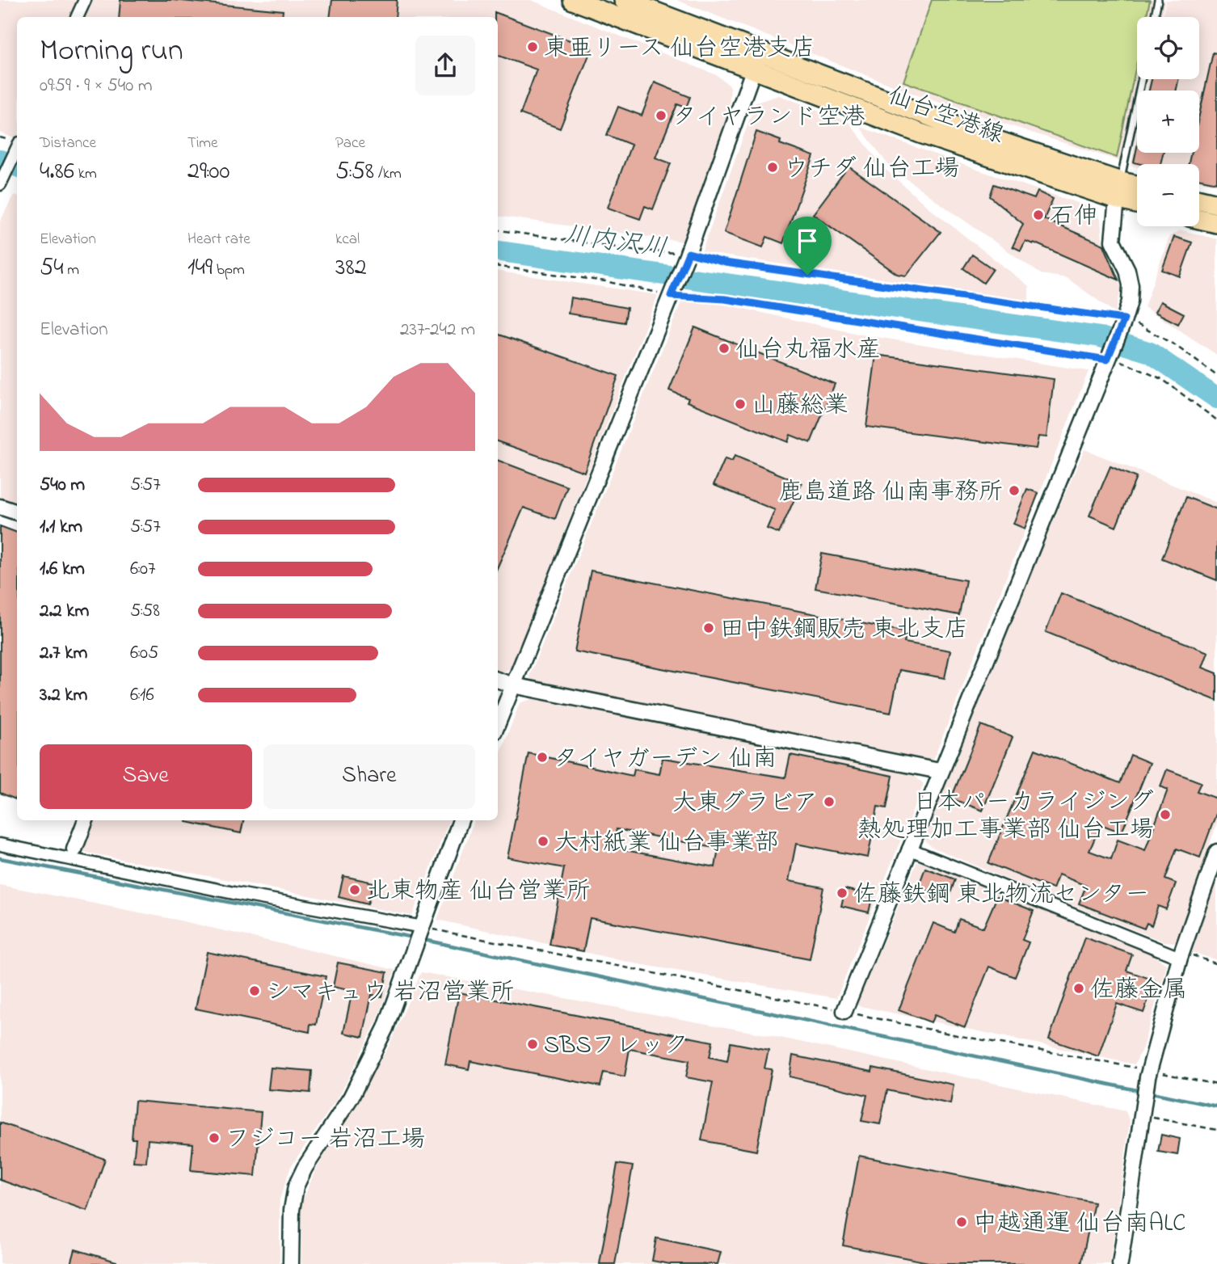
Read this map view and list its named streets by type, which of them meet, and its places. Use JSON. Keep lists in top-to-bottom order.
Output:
{
  "streets": {
    "main road": ["仙台空港線"]
  },
  "water": ["川内沢川"],
  "places": [
    "東亜リース 仙台空港支店",
    "タイヤランド空港",
    "ウチダ 仙台工場",
    "石伸",
    "仙台丸福水産",
    "山藤総業",
    "鹿島道路 仙南事務所",
    "田中鉄鋼販売 東北支店",
    "タイヤガーデン 仙南",
    "大東グラビア",
    "日本パーカライジング 熱処理加工事業部 仙台工場",
    "大村紙業 仙台事業部",
    "北東物産 仙台営業所",
    "佐藤鉄鋼 東北物流センター",
    "佐藤金属",
    "シマキュウ 岩沼営業所",
    "SBSフレック",
    "フジコー 岩沼工場",
    "中越通運 仙台南ALC"
  ],
  "page": {
    "map_buttons": ["+", "−"],
    "heading": ["Morning run", "09:59 · 9 × 540 m"],
    "stats": [
      ["Distance", "4.86 km"],
      ["Time", "29:00"],
      ["Pace", "5:58 /km"],
      ["Elevation", "54 m"],
      ["Heart rate", "149 bpm"],
      ["kcal", "382"]
    ],
    "chart": ["Elevation", "237–242 m"],
    "list": [
      {
        "name": "540 m",
        "note": "5:57"
      },
      {
        "name": "1.1 km",
        "note": "5:57"
      },
      {
        "name": "1.6 km",
        "note": "6:07"
      },
      {
        "name": "2.2 km",
        "note": "5:58"
      },
      {
        "name": "2.7 km",
        "note": "6:05"
      },
      {
        "name": "3.2 km",
        "note": "6:16"
      }
    ],
    "buttons": ["Save", "Share"]
  }
}
